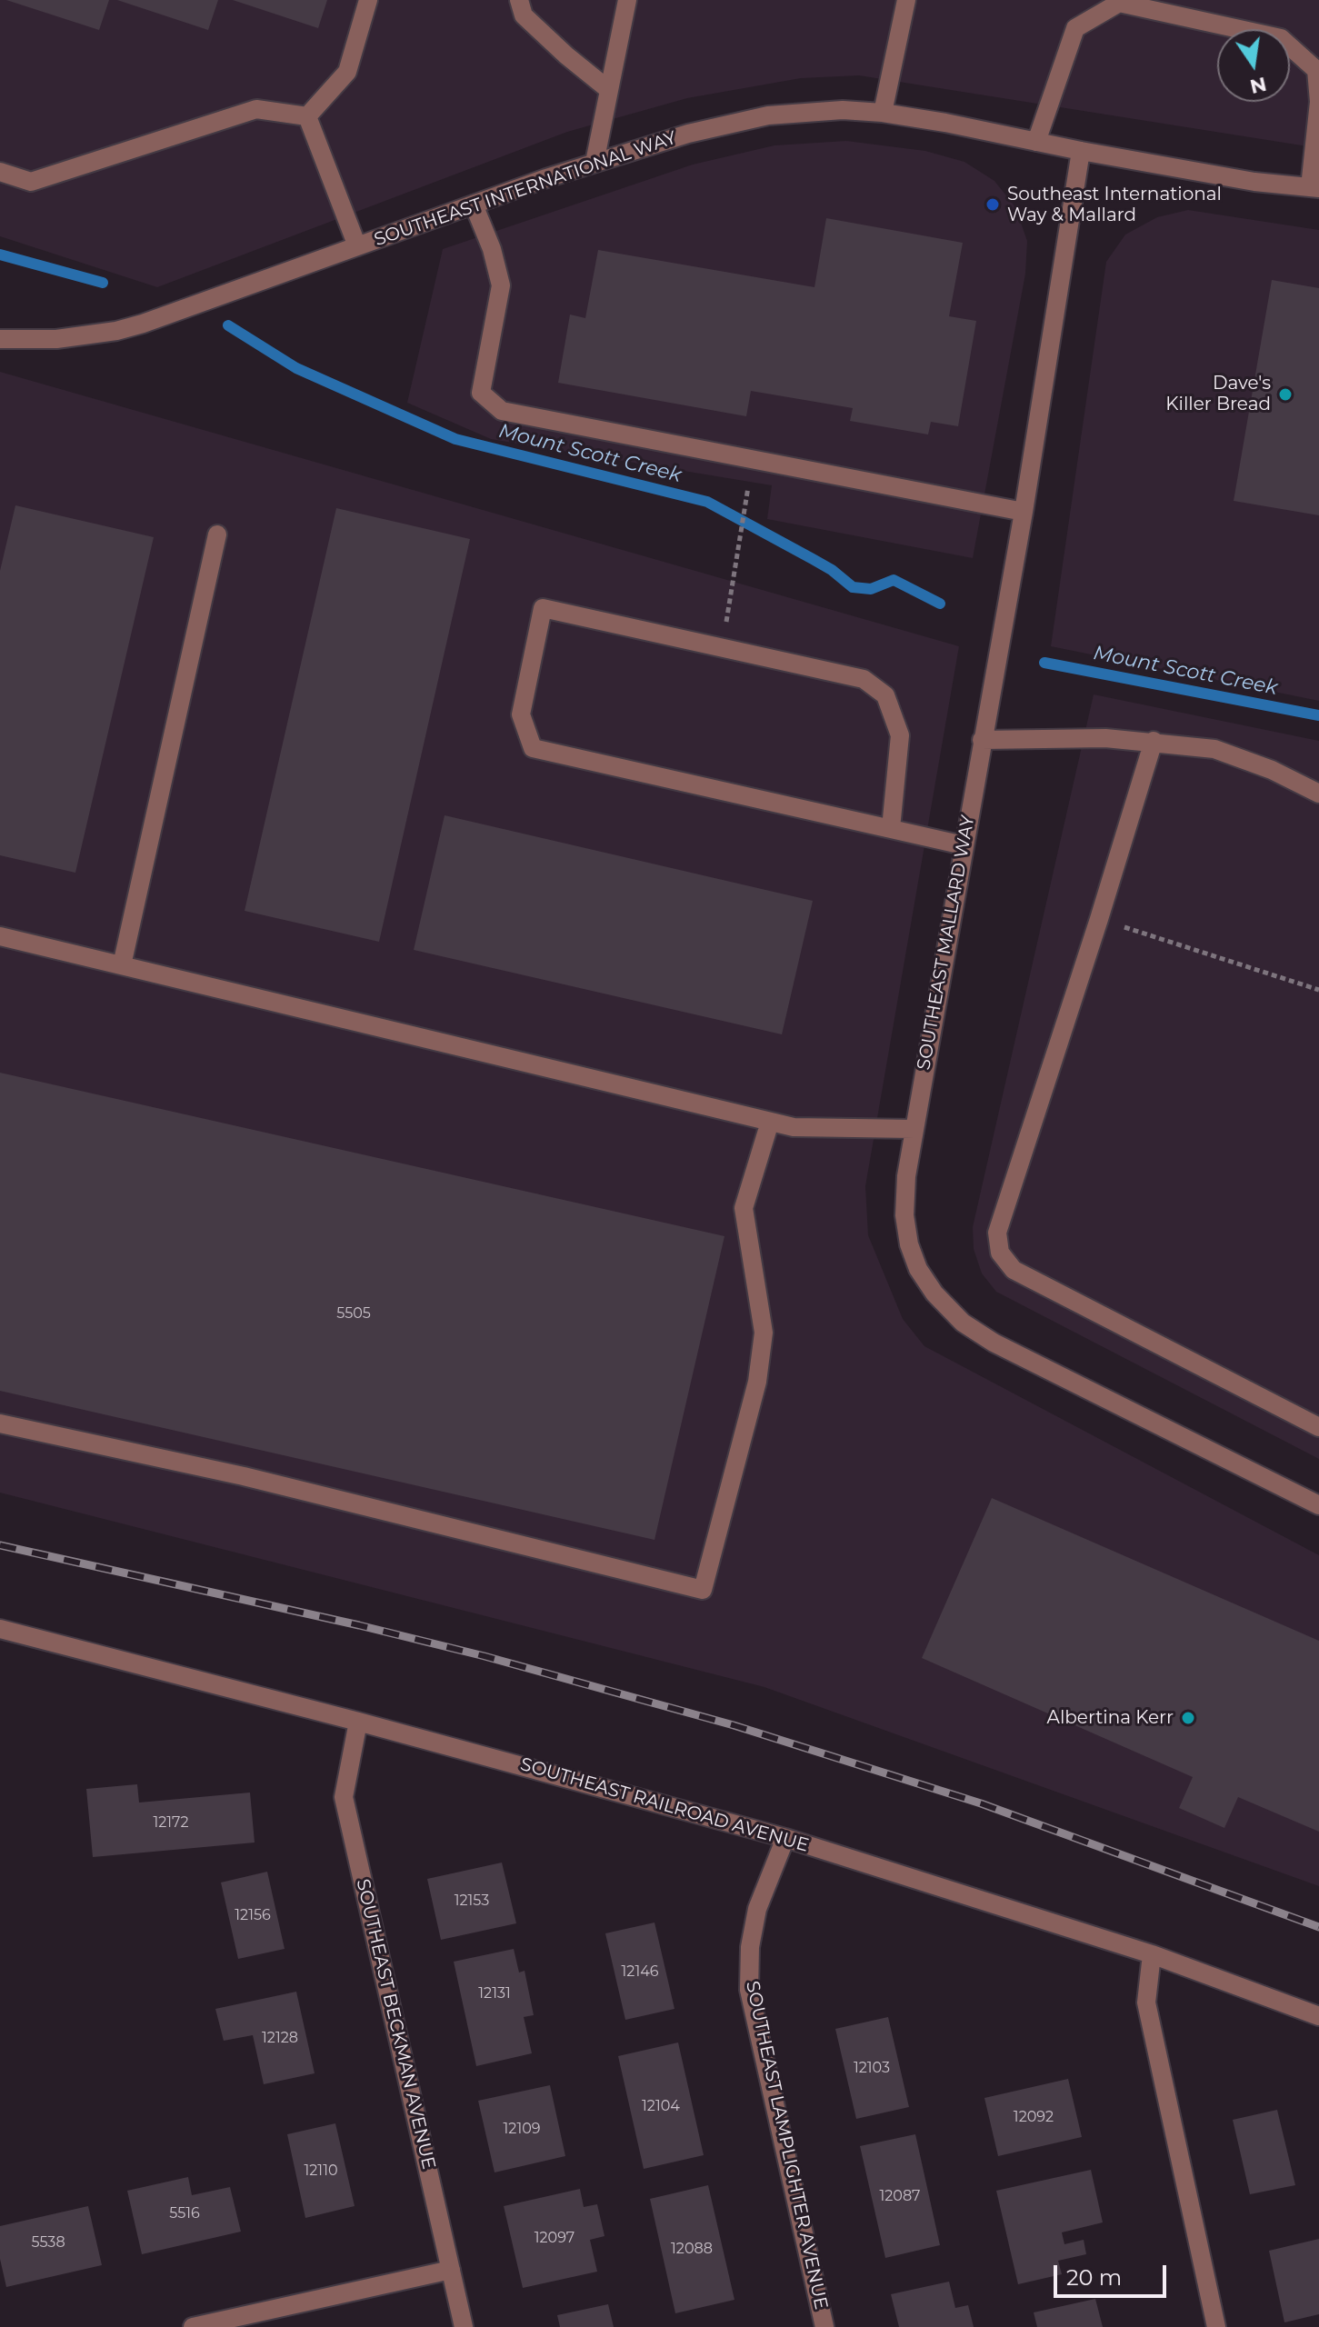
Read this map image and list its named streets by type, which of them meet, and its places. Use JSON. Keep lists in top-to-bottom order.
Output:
{
  "streets": {
    "street": [
      "SOUTHEAST INTERNATIONAL WAY",
      "SOUTHEAST MALLARD WAY",
      "SOUTHEAST RAILROAD AVENUE",
      "SOUTHEAST BECKMAN AVENUE",
      "SOUTHEAST LAMPLIGHTER AVENUE"
    ]
  },
  "crossings": [
    ["SOUTHEAST INTERNATIONAL WAY", "SOUTHEAST MALLARD WAY"],
    ["SOUTHEAST RAILROAD AVENUE", "SOUTHEAST BECKMAN AVENUE"],
    ["SOUTHEAST RAILROAD AVENUE", "SOUTHEAST LAMPLIGHTER AVENUE"]
  ],
  "water": ["Mount Scott Creek"],
  "places": ["Southeast International Way & Mallard", "Dave's Killer Bread", "Albertina Kerr"],
  "house_numbers": [
    "5505",
    "12172",
    "12153",
    "12156",
    "12146",
    "12131",
    "12128",
    "12103",
    "12104",
    "12092",
    "12109",
    "12110",
    "12087",
    "5516",
    "12097",
    "5538",
    "12088"
  ],
  "scale_bar": "20 m",
  "north": "bottom"
}
